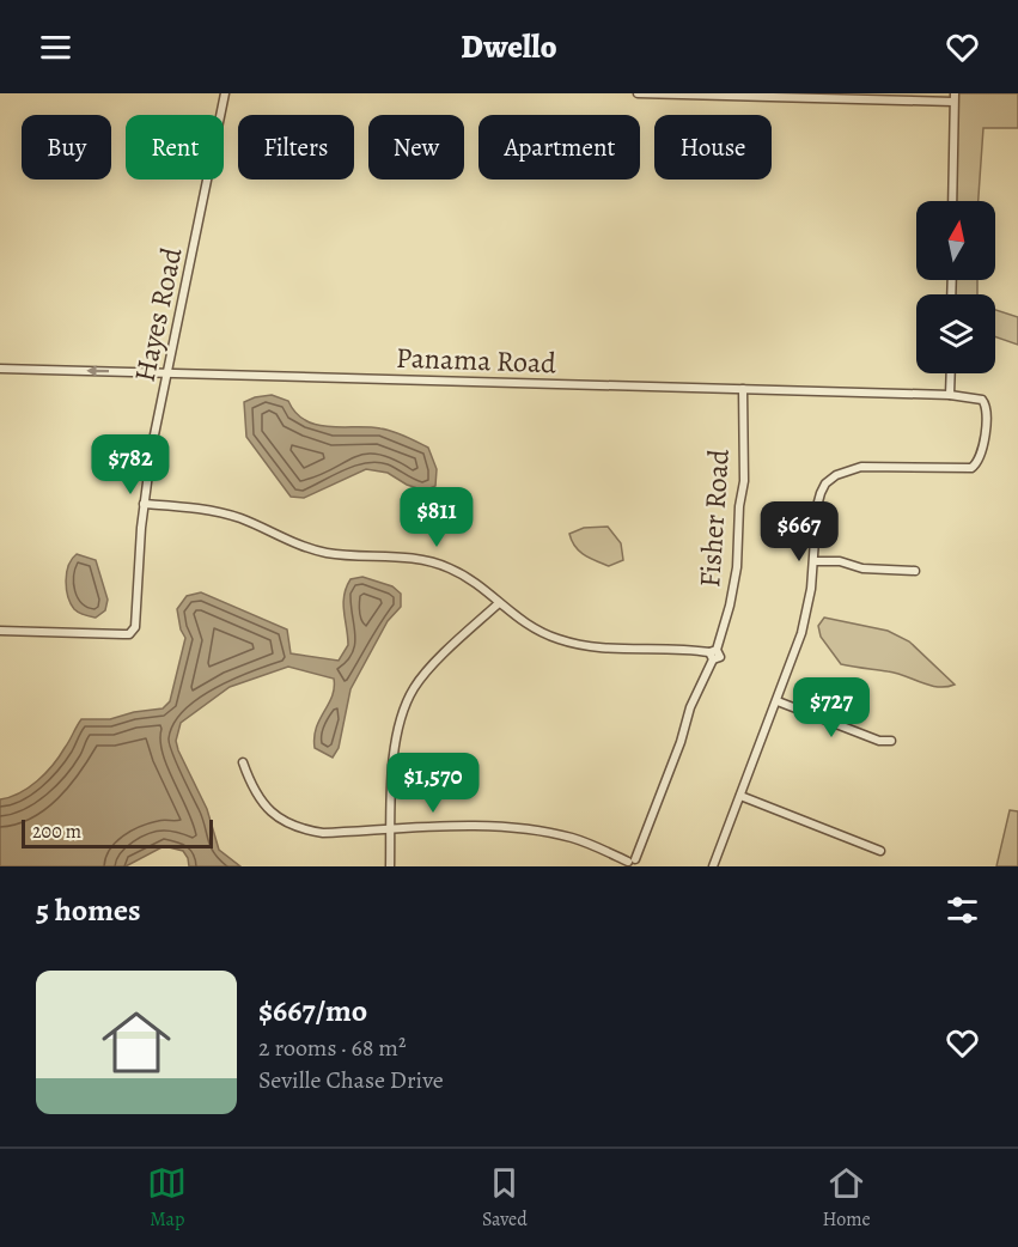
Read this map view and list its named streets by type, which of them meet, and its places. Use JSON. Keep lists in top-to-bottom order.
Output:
{
  "streets": {
    "street": ["Hayes Road", "Panama Road", "Fisher Road"]
  },
  "crossings": [
    ["Hayes Road", "Panama Road"],
    ["Panama Road", "Fisher Road"]
  ],
  "scale_bar": "200 m",
  "north": "top",
  "page": {
    "header": "Dwello",
    "chip": [
      "Buy",
      "Rent",
      "Filters",
      "New",
      "Apartment",
      "House"
    ],
    "price": [
      "$782",
      "$811",
      "$667",
      "$727",
      "$1,570"
    ],
    "scale": "200 m",
    "heading": "5 homes",
    "list": [
      {
        "name": "$667/mo",
        "note": "2 rooms · 68 m² · Seville Chase Drive"
      }
    ],
    "tabs": ["Map", "Saved", "Home"]
  }
}
